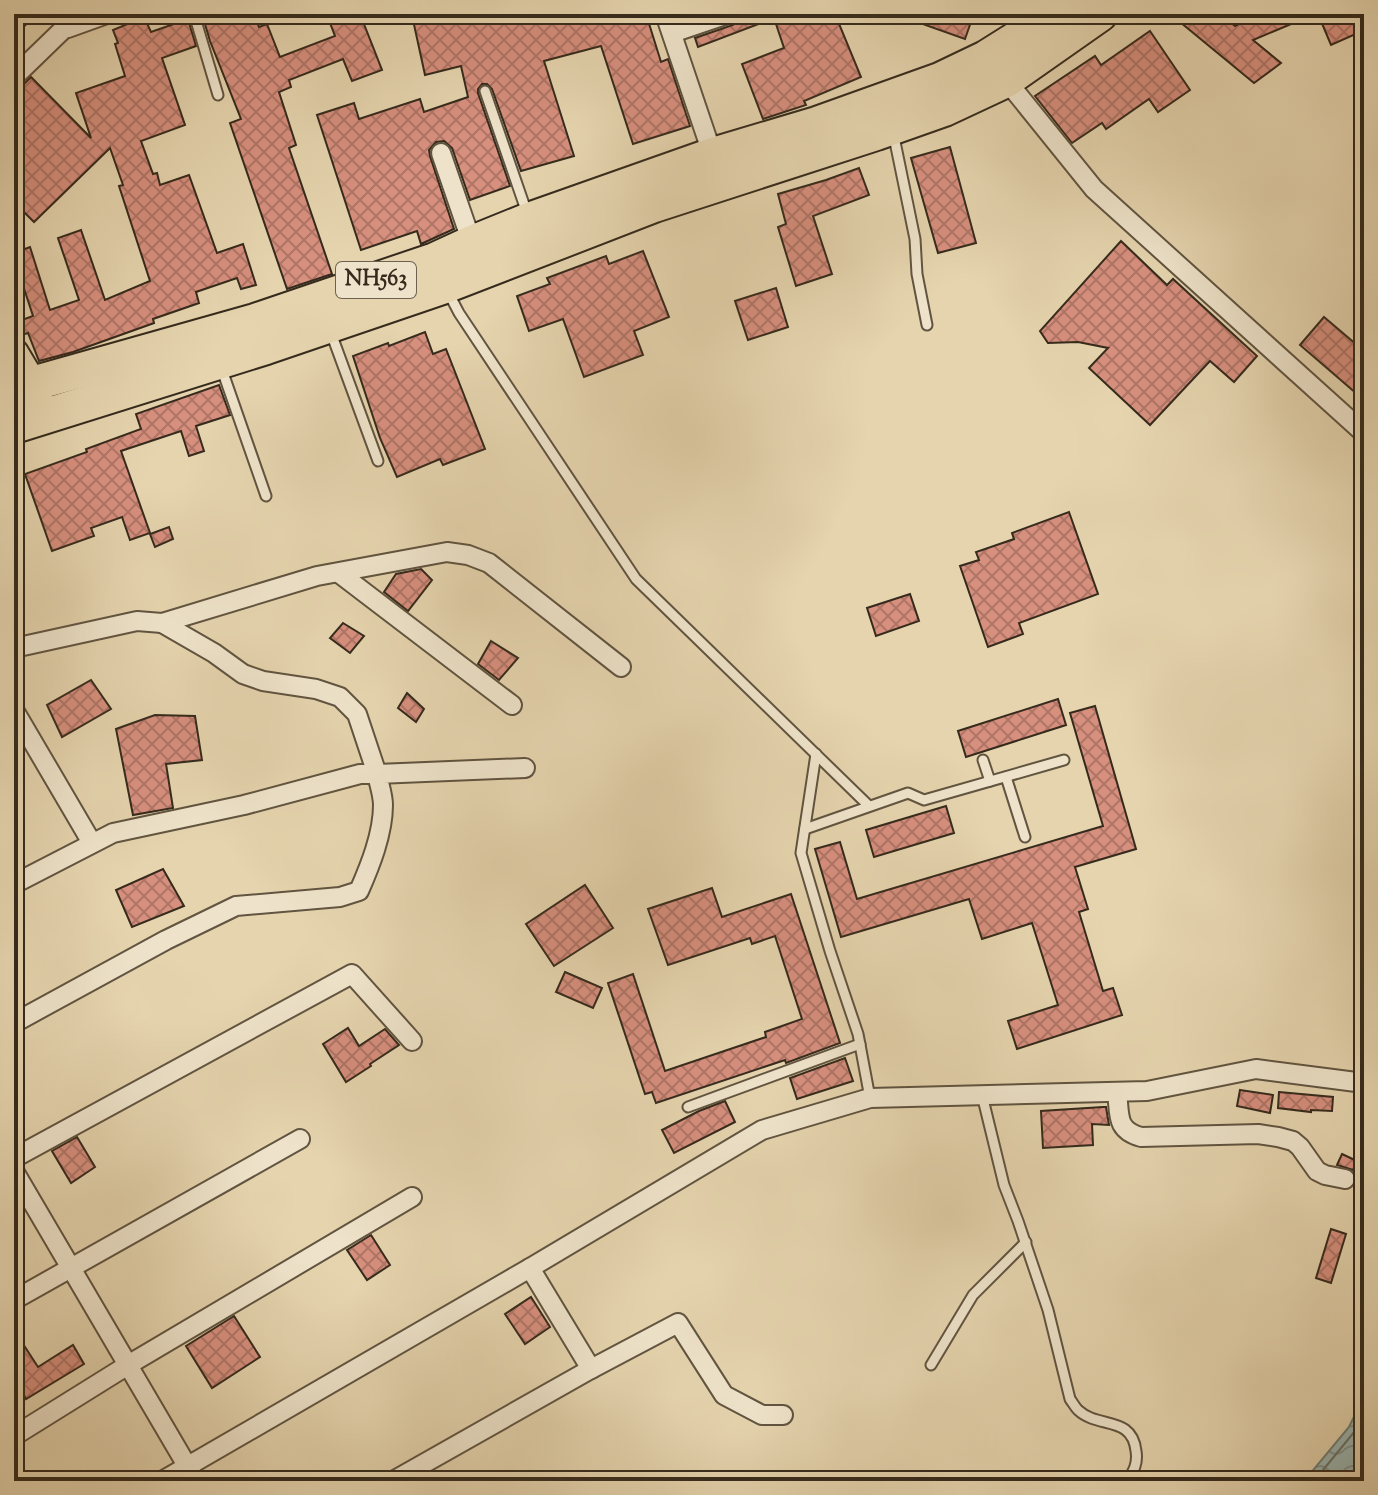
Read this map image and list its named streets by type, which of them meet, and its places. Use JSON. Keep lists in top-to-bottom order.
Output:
{
  "streets": {
    "highway": ["NH563"]
  }
}
